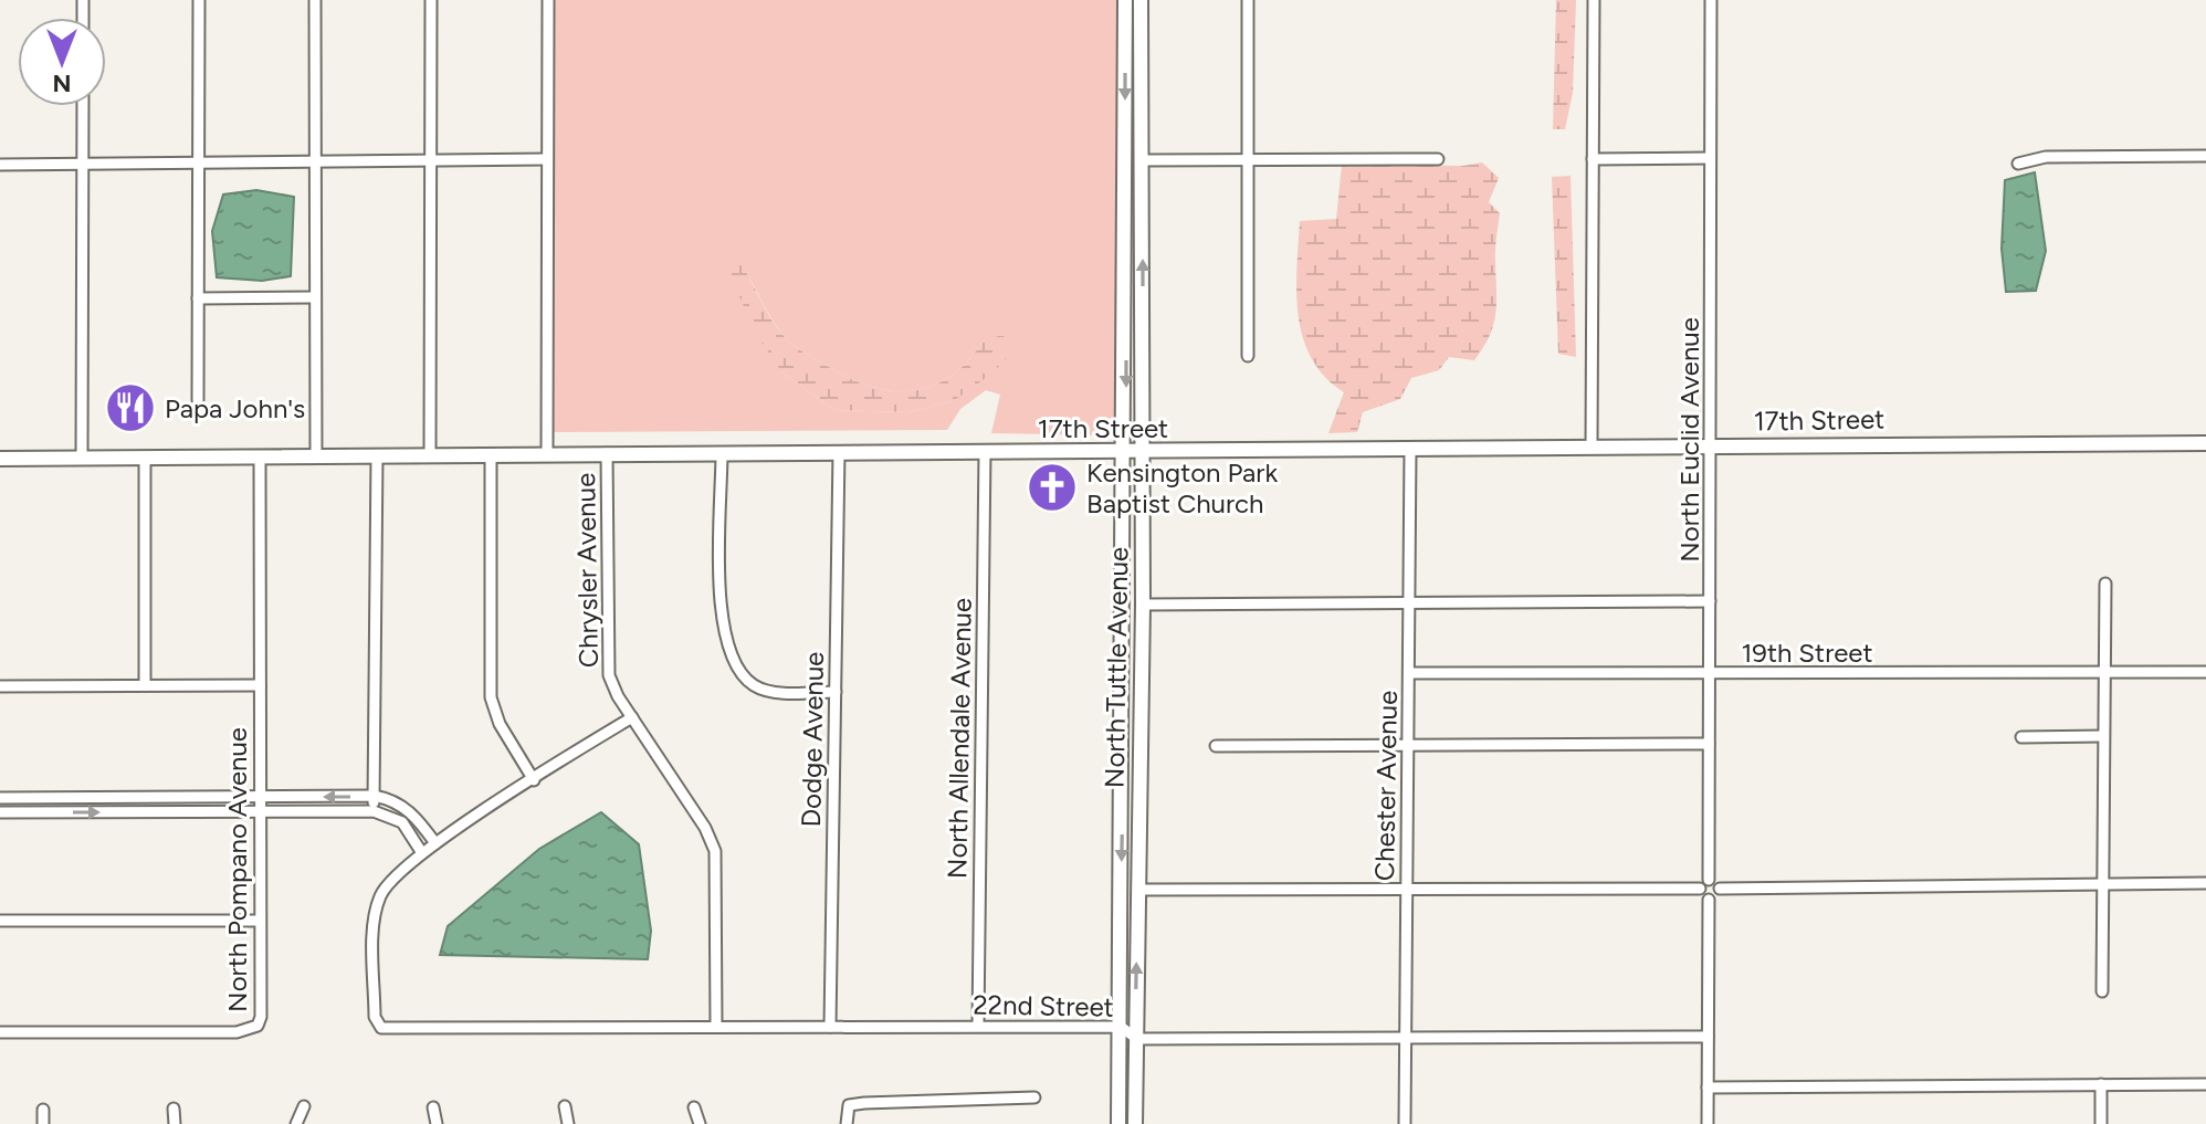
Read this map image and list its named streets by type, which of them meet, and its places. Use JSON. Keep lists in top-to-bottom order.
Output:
{
  "streets": {
    "main road": ["17th Street", "North Tuttle Avenue"],
    "street": [
      "North Euclid Avenue",
      "Chrysler Avenue",
      "19th Street",
      "North Allendale Avenue",
      "Dodge Avenue",
      "Chester Avenue",
      "North Pompano Avenue",
      "22nd Street"
    ]
  },
  "crossings": [
    ["17th Street", "North Euclid Avenue"],
    ["17th Street", "Chrysler Avenue"],
    ["17th Street", "North Tuttle Avenue"],
    ["17th Street", "North Allendale Avenue"],
    ["17th Street", "Dodge Avenue"],
    ["17th Street", "Chester Avenue"],
    ["17th Street", "North Pompano Avenue"],
    ["North Euclid Avenue", "19th Street"],
    ["Chrysler Avenue", "22nd Street"],
    ["19th Street", "Chester Avenue"],
    ["North Tuttle Avenue", "22nd Street"],
    ["North Allendale Avenue", "22nd Street"],
    ["Dodge Avenue", "22nd Street"],
    ["Chester Avenue", "22nd Street"]
  ],
  "places": {
    "restaurant": ["Papa John's"],
    "church": ["Kensington Park Baptist Church"]
  },
  "north": "bottom"
}
